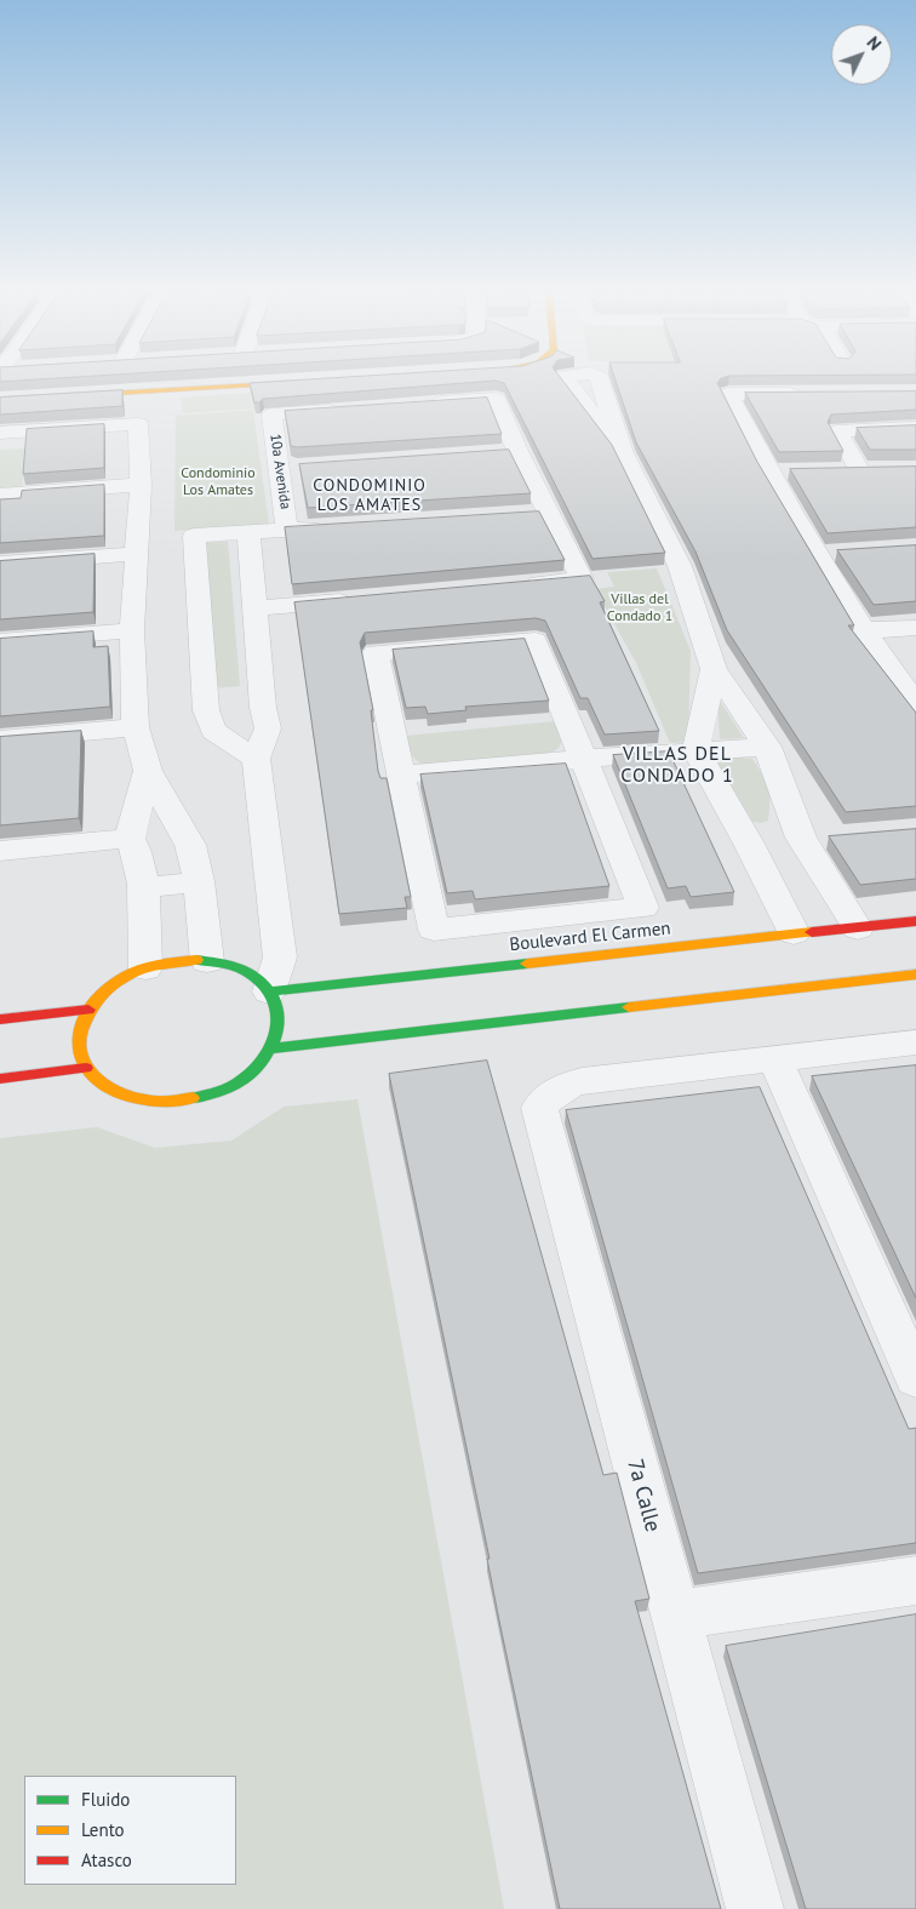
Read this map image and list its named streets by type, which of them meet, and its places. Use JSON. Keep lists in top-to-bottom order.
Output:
{
  "streets": {
    "main road": ["Boulevard El Carmen"],
    "street": ["10a Avenida", "7a Calle"]
  },
  "districts": ["CONDOMINIO LOS AMATES", "VILLAS DEL CONDADO 1"],
  "parks": ["Condominio Los Amates", "Villas del Condado 1"],
  "legend": ["Fluido", "Lento", "Atasco"],
  "north": "top right"
}
